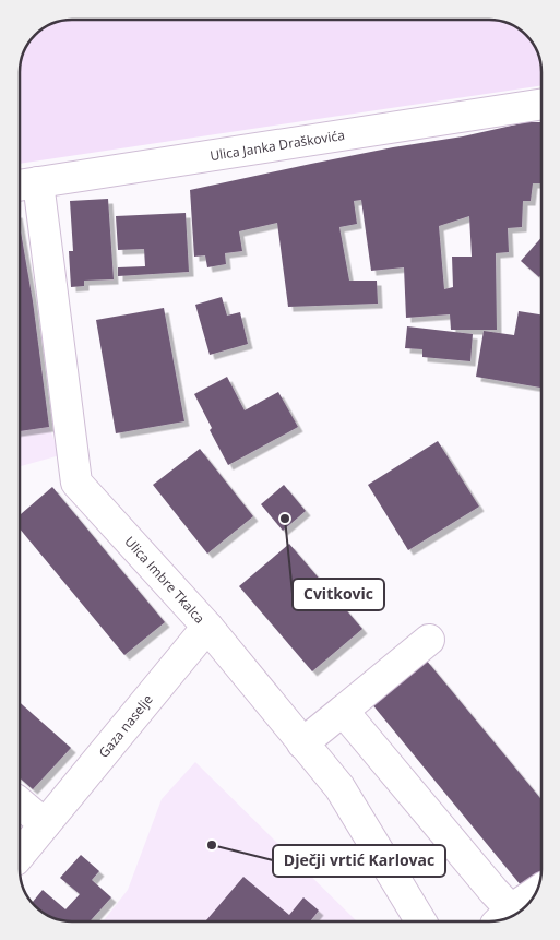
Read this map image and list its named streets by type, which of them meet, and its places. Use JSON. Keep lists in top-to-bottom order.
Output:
{
  "streets": {
    "street": ["Ulica Janka Draškovića", "Ulica Imbre Tkalca", "Gaza naselje"]
  },
  "crossings": [
    ["Ulica Janka Draškovića", "Ulica Imbre Tkalca"],
    ["Ulica Imbre Tkalca", "Gaza naselje"]
  ],
  "places": ["Cvitkovic", "Dječji vrtić Karlovac"]
}
